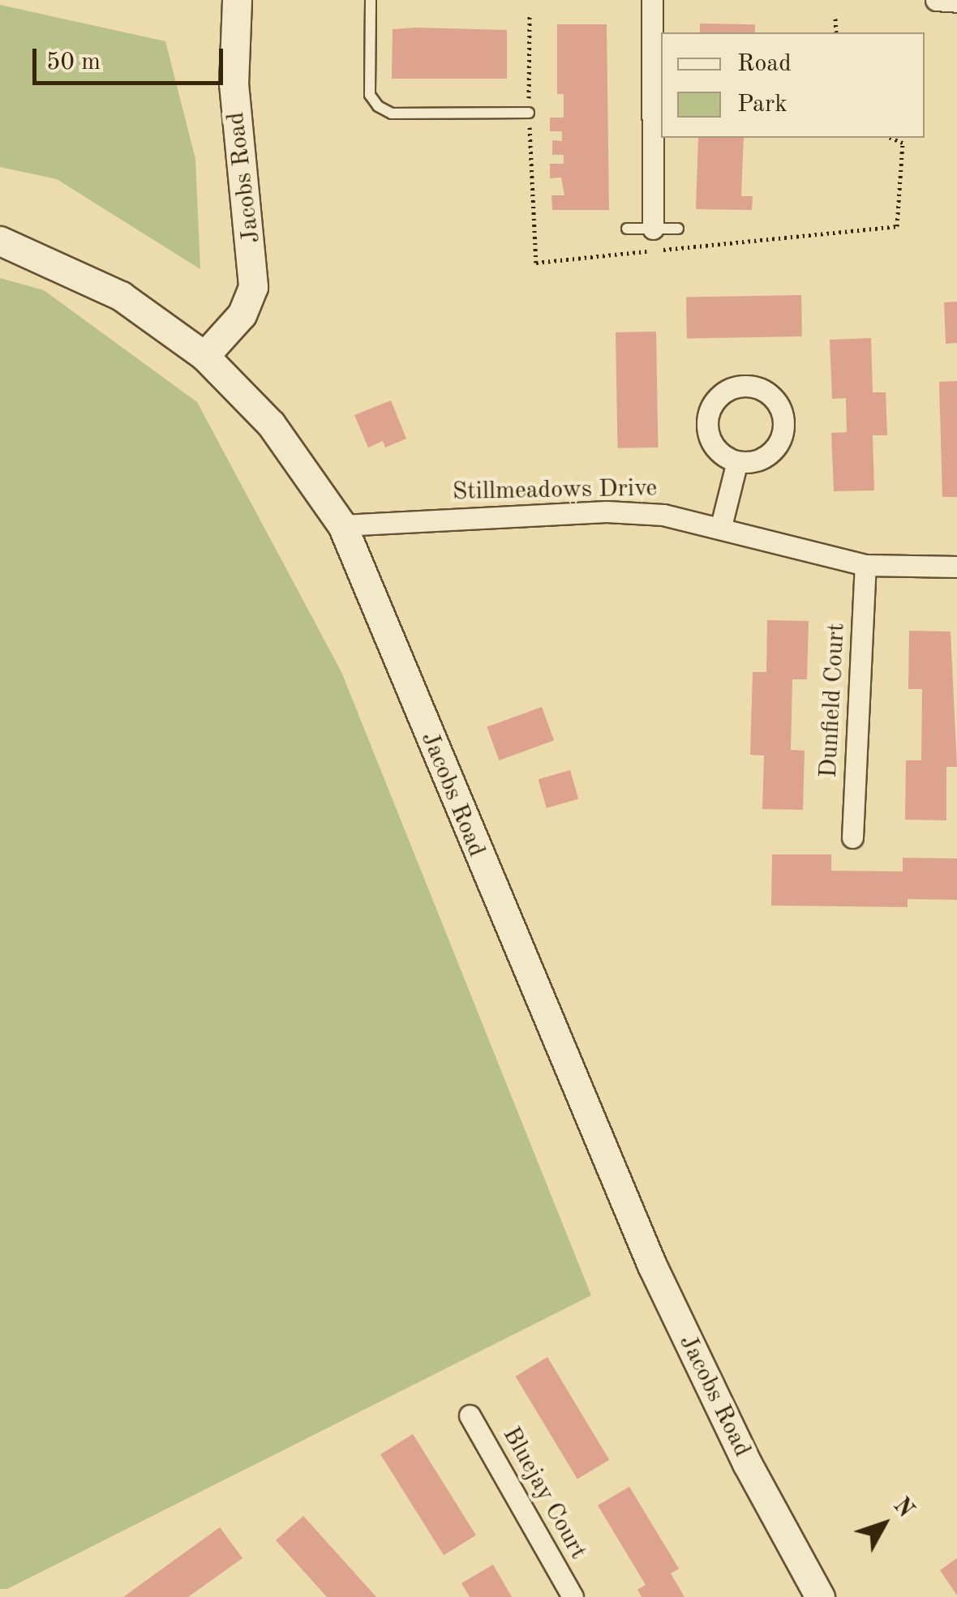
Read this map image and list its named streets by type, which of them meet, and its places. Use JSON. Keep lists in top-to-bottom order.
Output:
{
  "streets": {
    "street": [
      "Jacobs Road",
      "Stillmeadows Drive",
      "Dunfield Court",
      "Bluejay Court"
    ]
  },
  "crossings": [
    ["Jacobs Road", "Stillmeadows Drive"],
    ["Stillmeadows Drive", "Dunfield Court"]
  ],
  "legend": ["Road", "Park"],
  "scale_bar": "50 m",
  "north": "top right"
}
